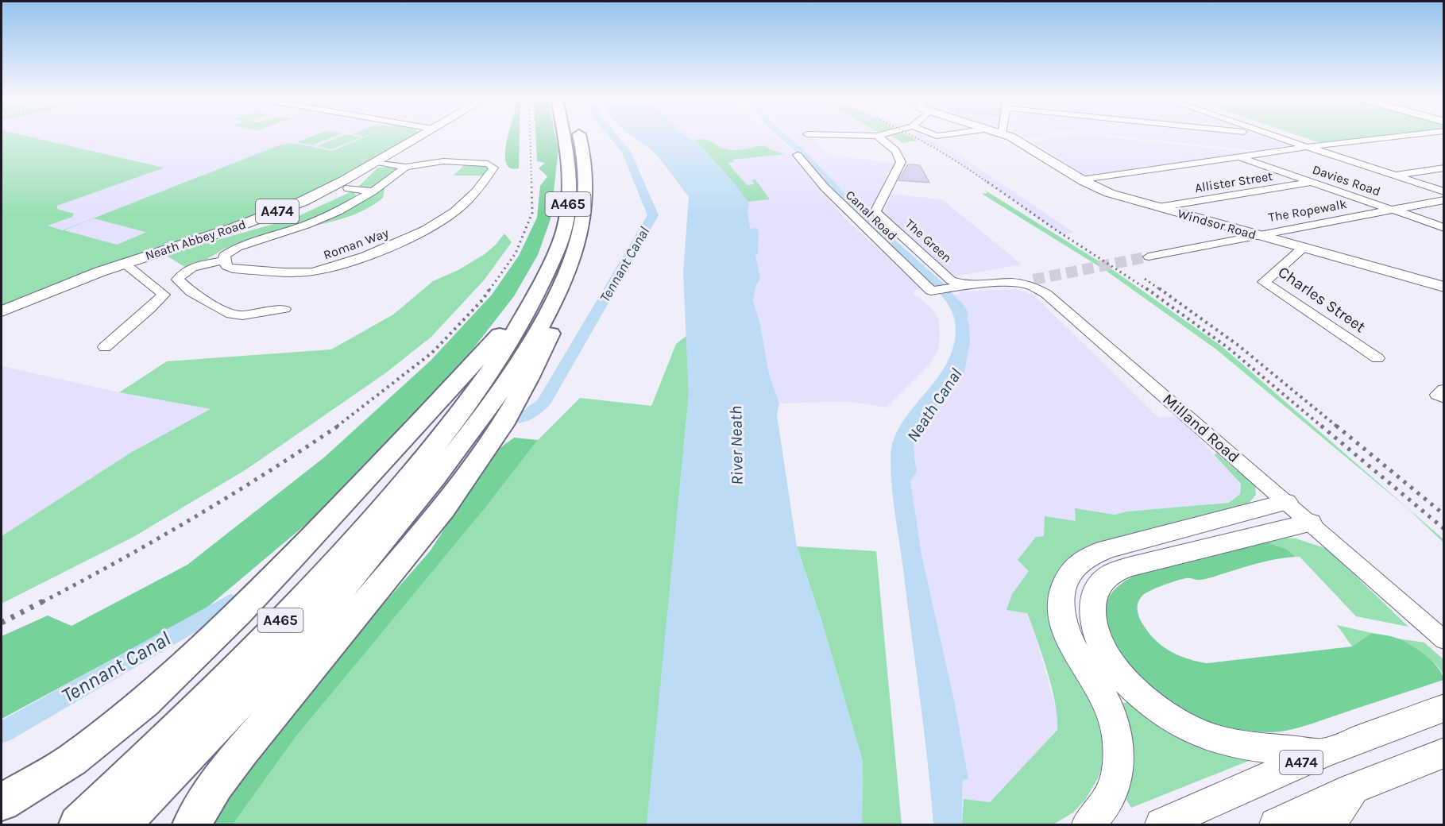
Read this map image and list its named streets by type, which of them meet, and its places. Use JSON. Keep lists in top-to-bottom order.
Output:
{
  "streets": {
    "highway": ["A465"],
    "main road": ["A474", "Windsor Road", "Neath Abbey Road"],
    "street": [
      "Davies Road",
      "Allister Street",
      "The Ropewalk",
      "Canal Road",
      "The Green",
      "Roman Way",
      "Charles Street",
      "Milland Road"
    ]
  },
  "crossings": [
    ["Davies Road", "Allister Street"],
    ["Davies Road", "The Ropewalk"],
    ["Allister Street", "Windsor Road"],
    ["The Ropewalk", "Windsor Road"],
    ["Canal Road", "Milland Road"],
    ["Windsor Road", "Charles Street"],
    ["Neath Abbey Road", "Roman Way"],
    ["The Green", "Milland Road"]
  ],
  "water": ["Tennant Canal", "Neath Canal", "River Neath"]
}
